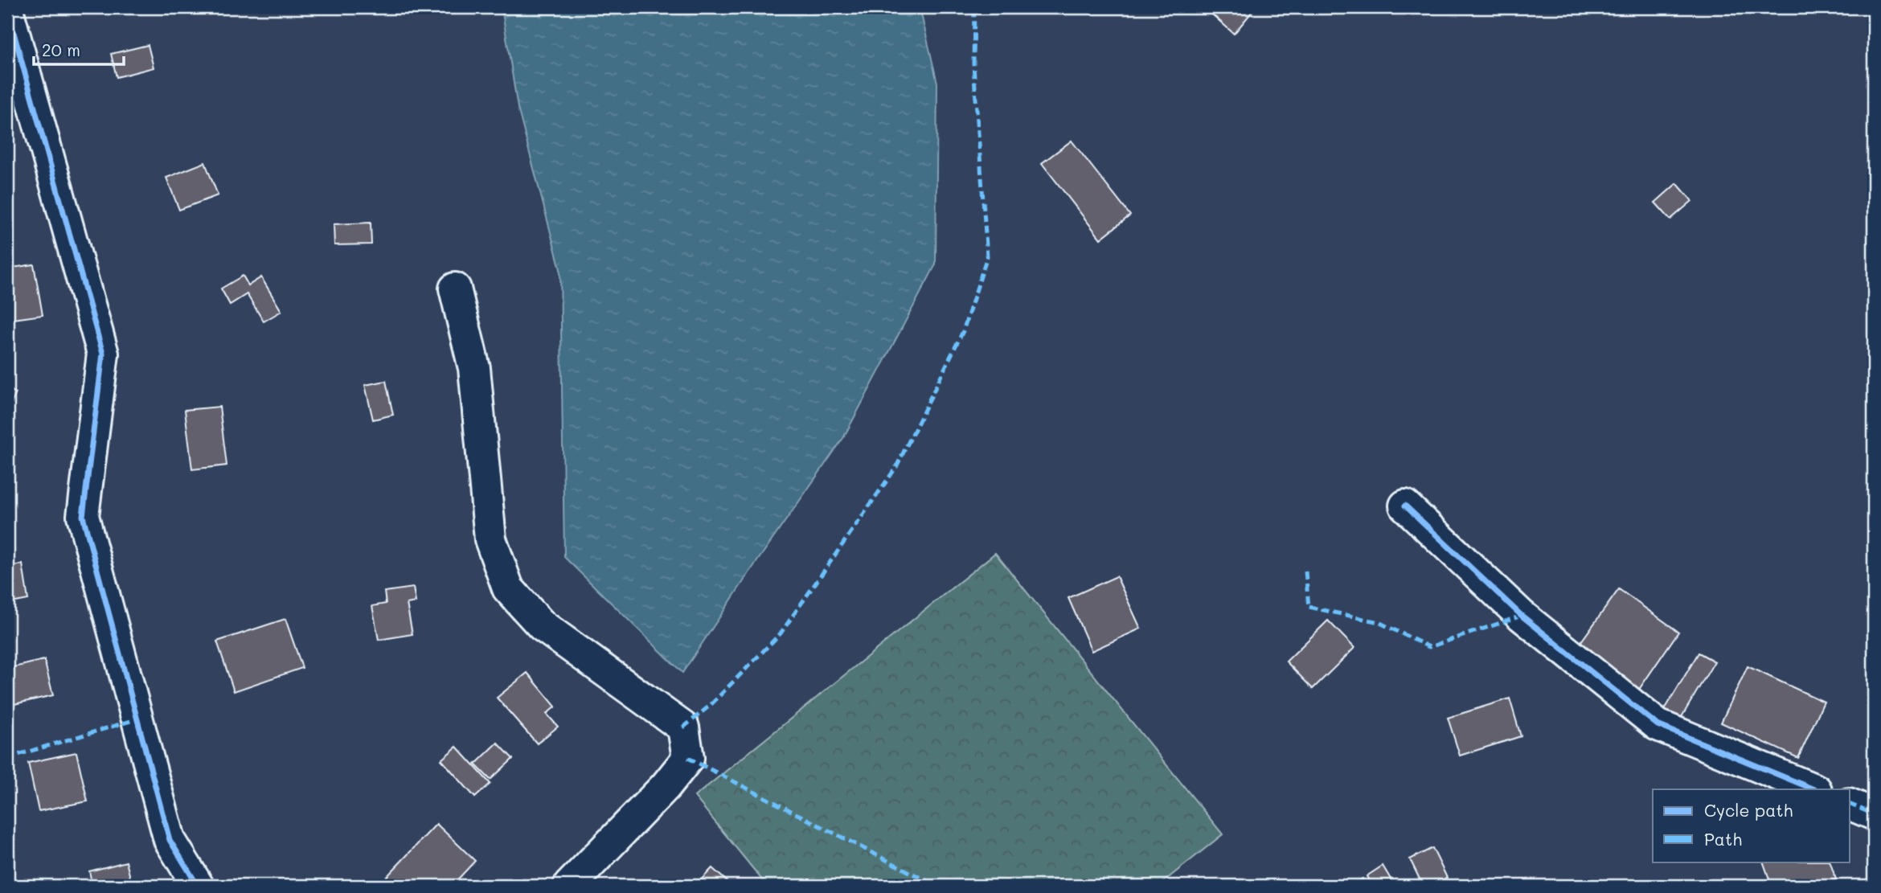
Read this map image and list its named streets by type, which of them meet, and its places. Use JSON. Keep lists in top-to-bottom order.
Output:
{
  "legend": ["Cycle path", "Path"],
  "scale_bar": "20 m"
}
